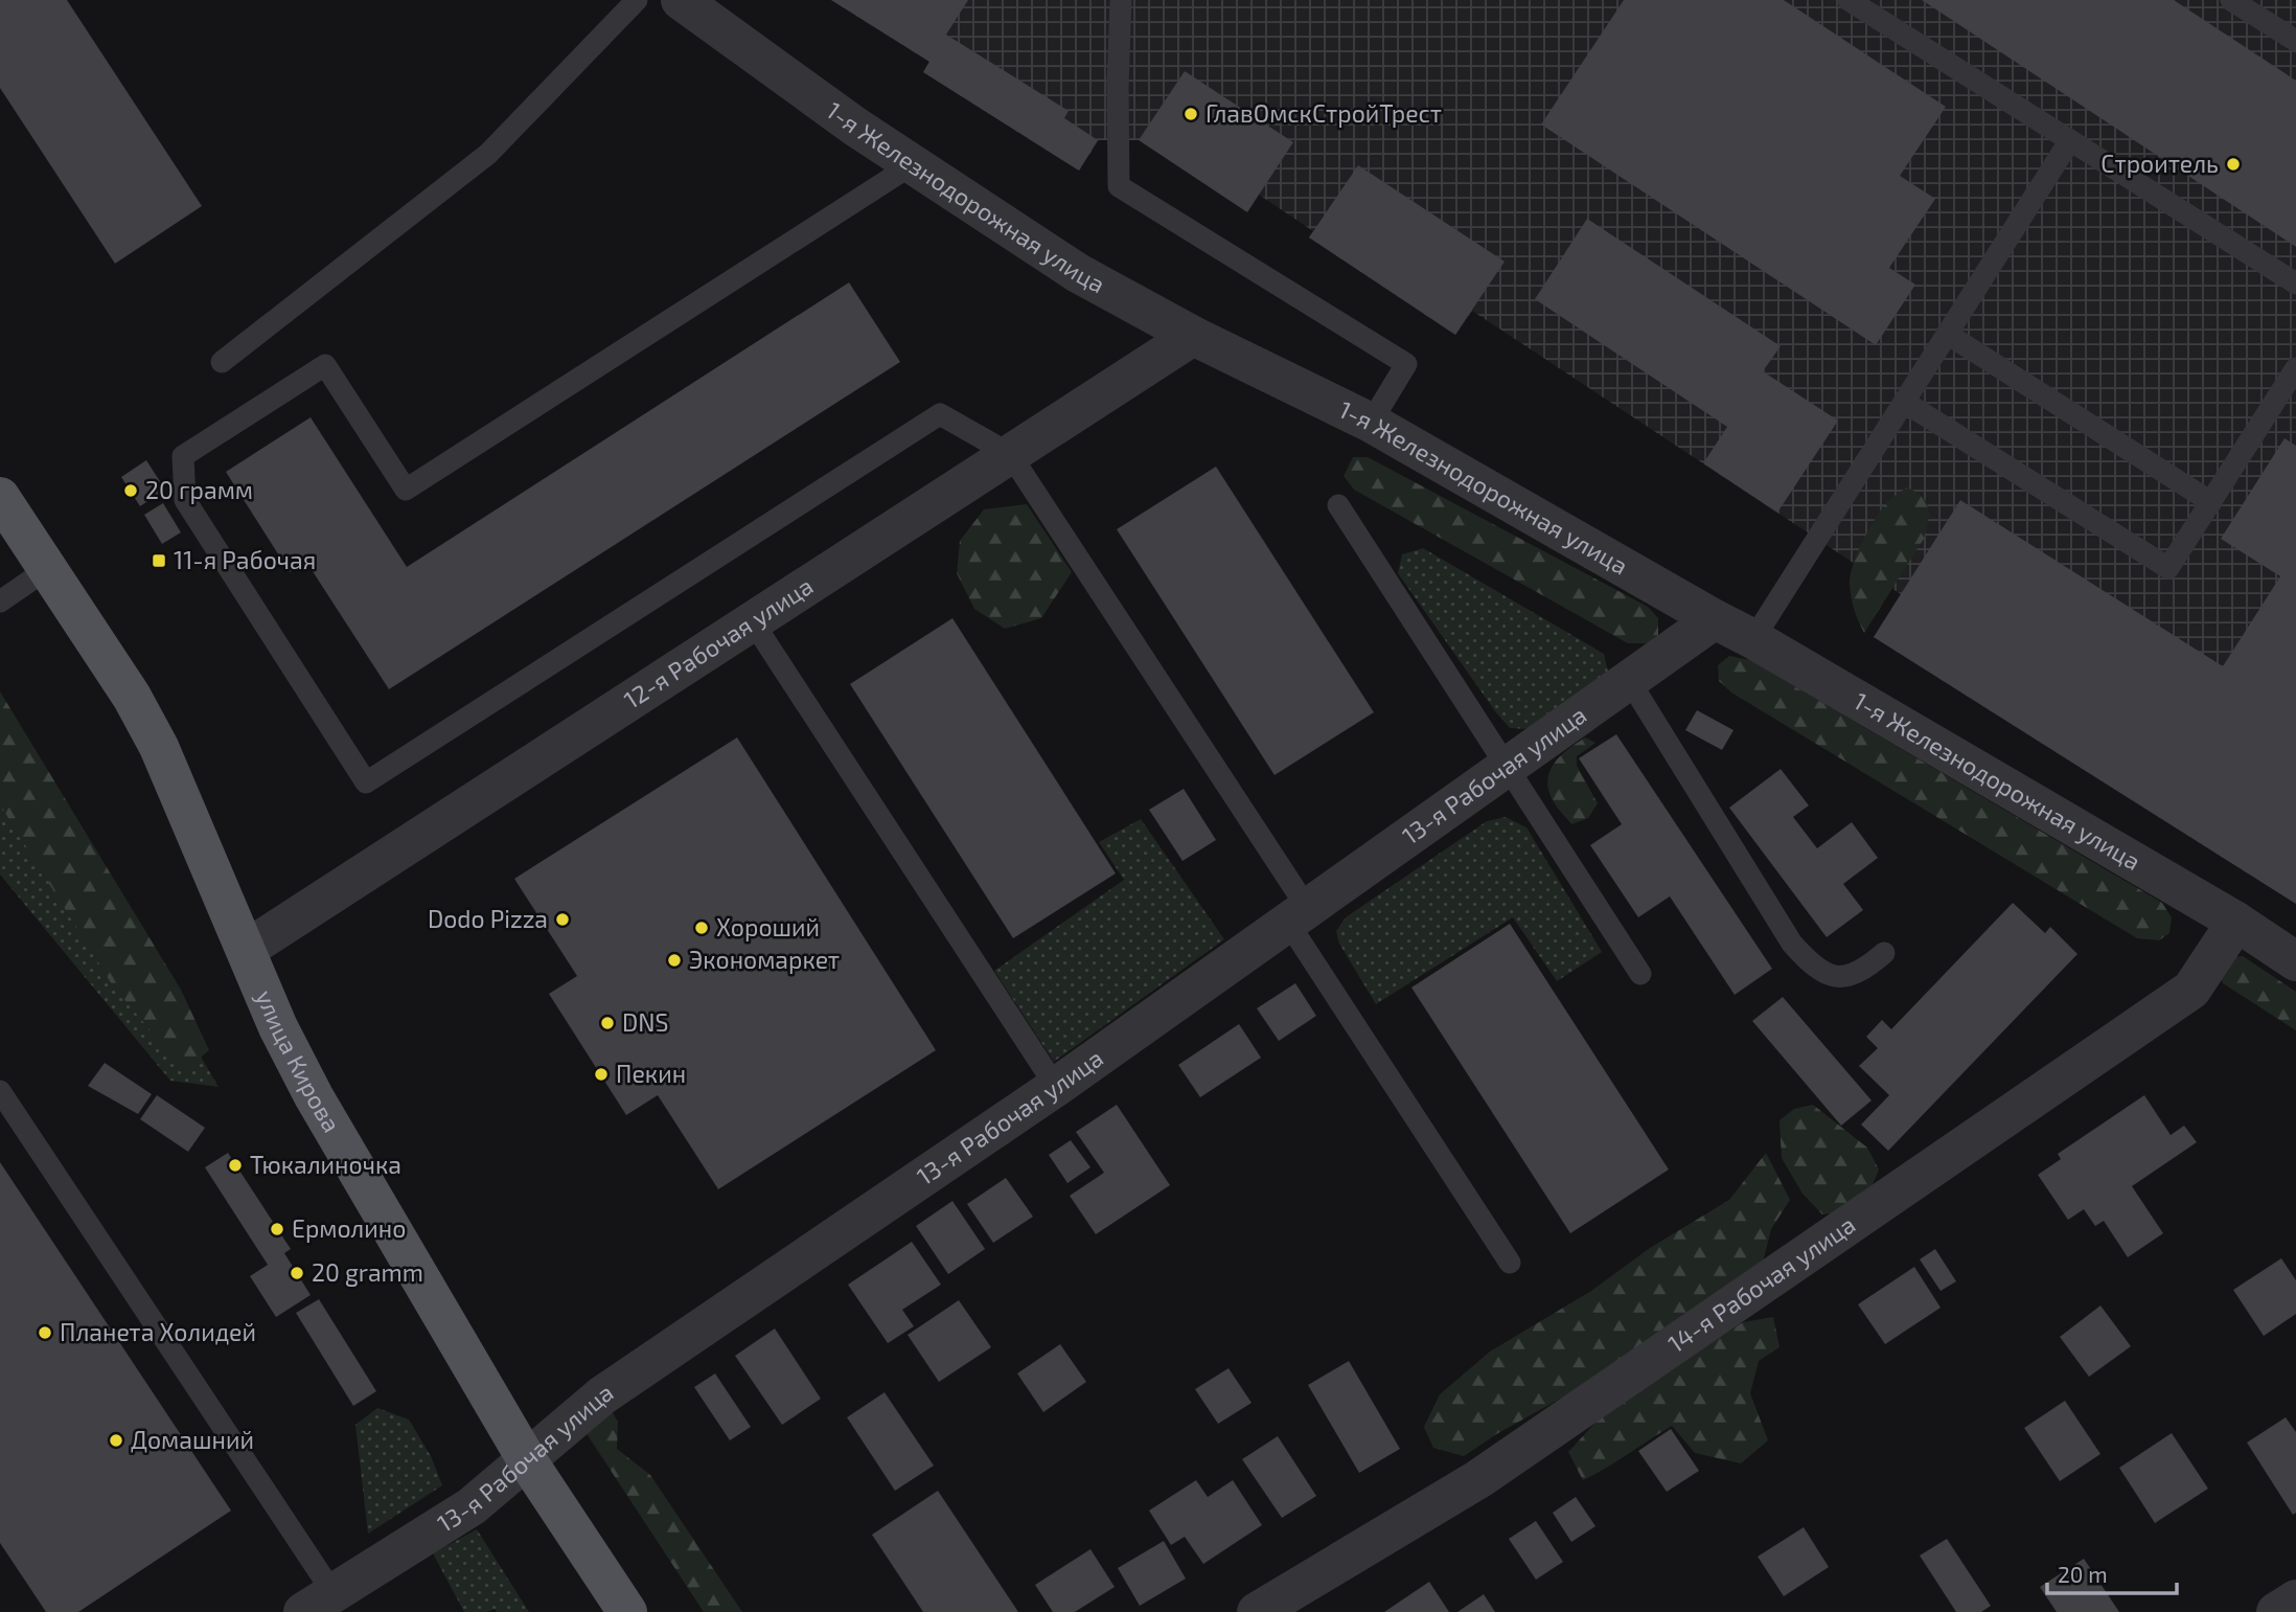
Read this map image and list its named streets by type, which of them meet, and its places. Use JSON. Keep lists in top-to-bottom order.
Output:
{
  "streets": {
    "main road": ["улица Кирова"],
    "street": [
      "1-я Железнодорожная улица",
      "12-я Рабочая улица",
      "13-я Рабочая улица",
      "14-я Рабочая улица"
    ]
  },
  "crossings": [
    ["1-я Железнодорожная улица", "12-я Рабочая улица"],
    ["1-я Железнодорожная улица", "13-я Рабочая улица"],
    ["1-я Железнодорожная улица", "14-я Рабочая улица"],
    ["12-я Рабочая улица", "улица Кирова"],
    ["13-я Рабочая улица", "улица Кирова"]
  ],
  "places": {
    "other": [
      "ГлавОмскСтройТрест",
      "Строитель",
      "20 грамм",
      "Dodo Pizza",
      "Хороший",
      "Экономаркет",
      "DNS",
      "Пекин",
      "Тюкалиночка",
      "Ермолино",
      "20 gramm",
      "Планета Холидей",
      "Домашний"
    ],
    "transit": ["11-я Рабочая"]
  },
  "scale_bar": "20 m"
}
